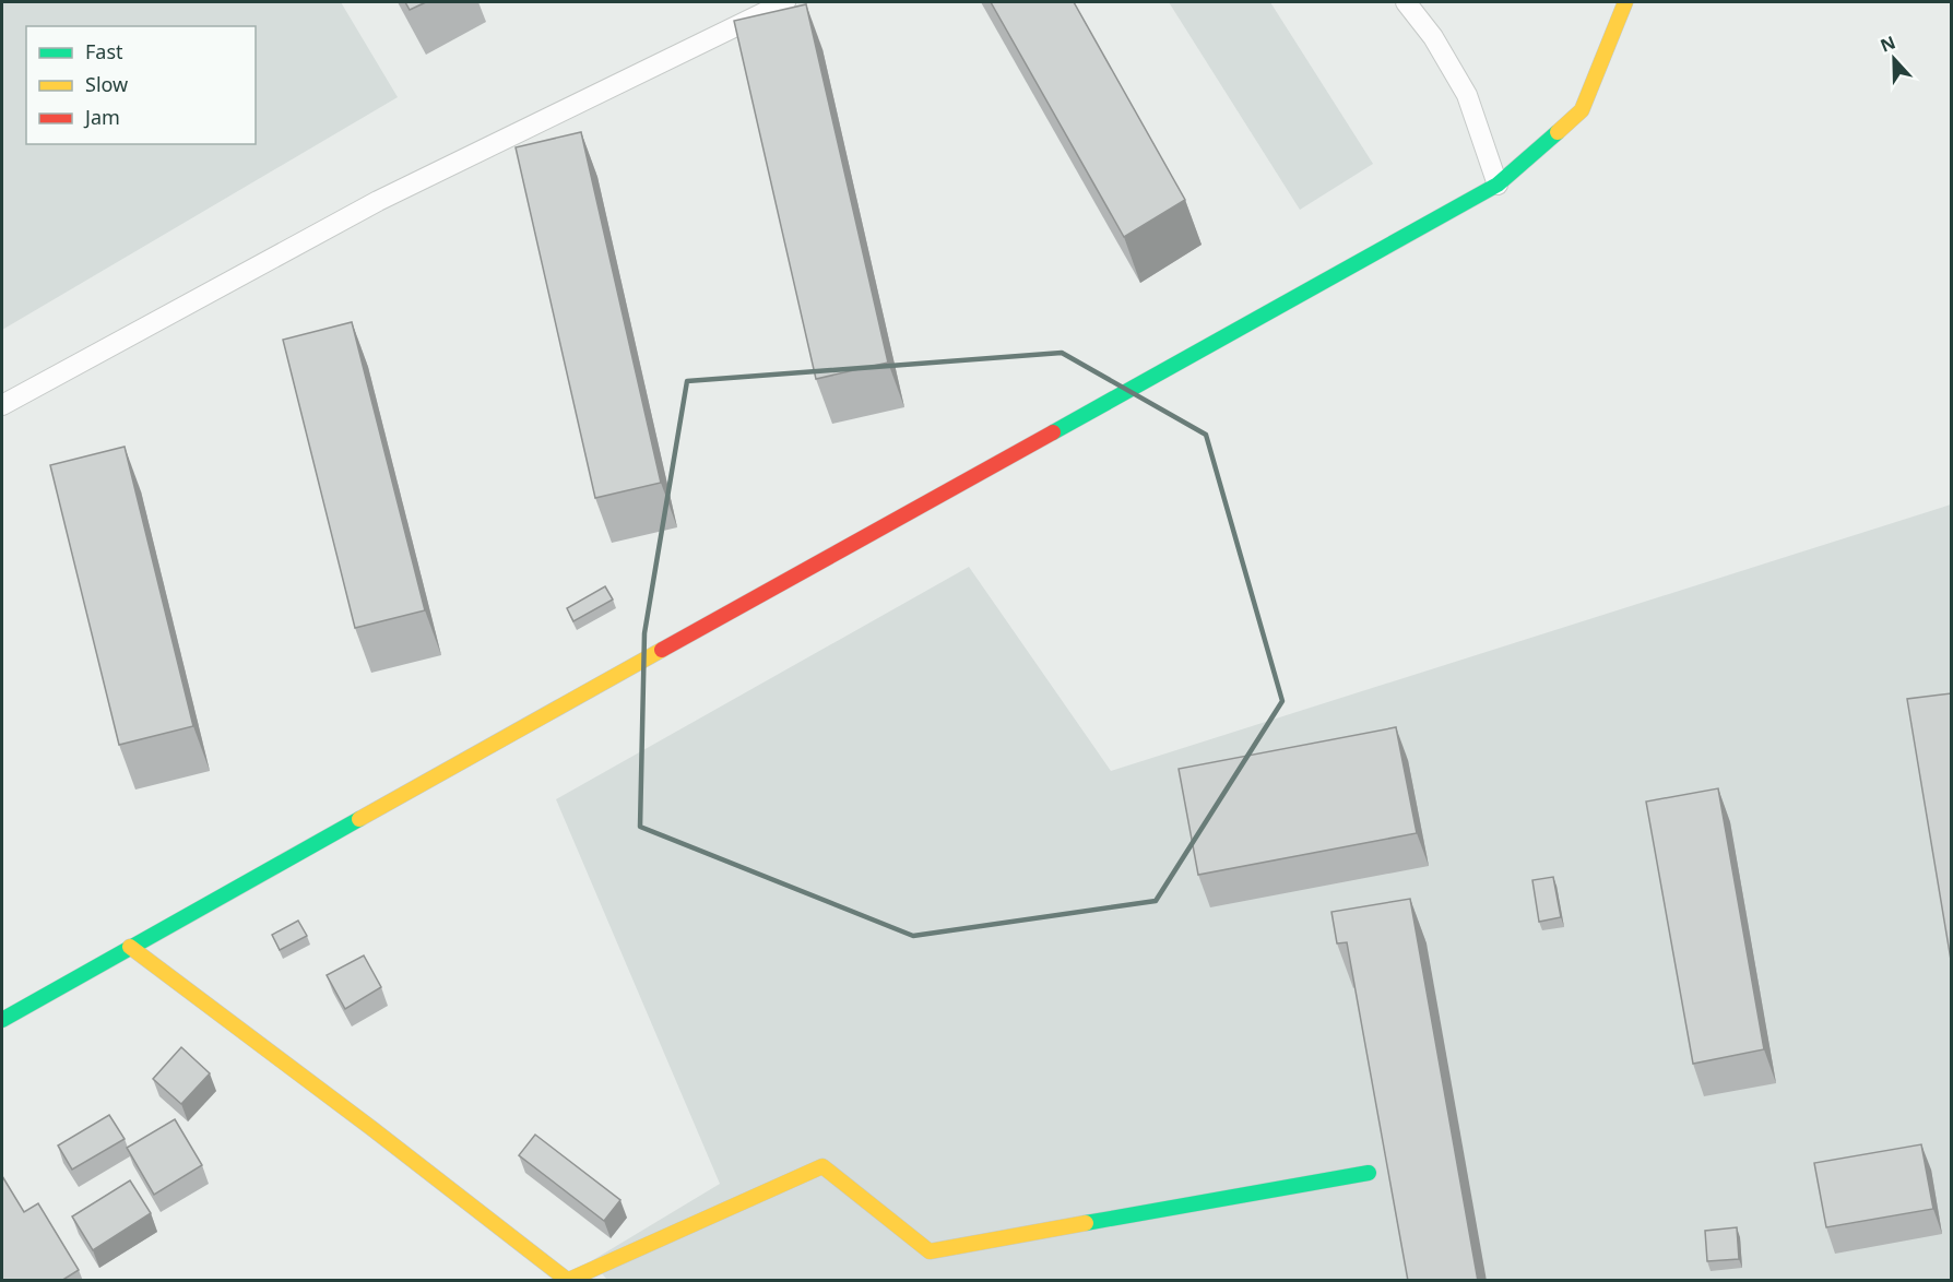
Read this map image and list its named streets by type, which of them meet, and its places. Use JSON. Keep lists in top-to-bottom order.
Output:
{
  "legend": ["Fast", "Slow", "Jam"],
  "north": "top"
}
